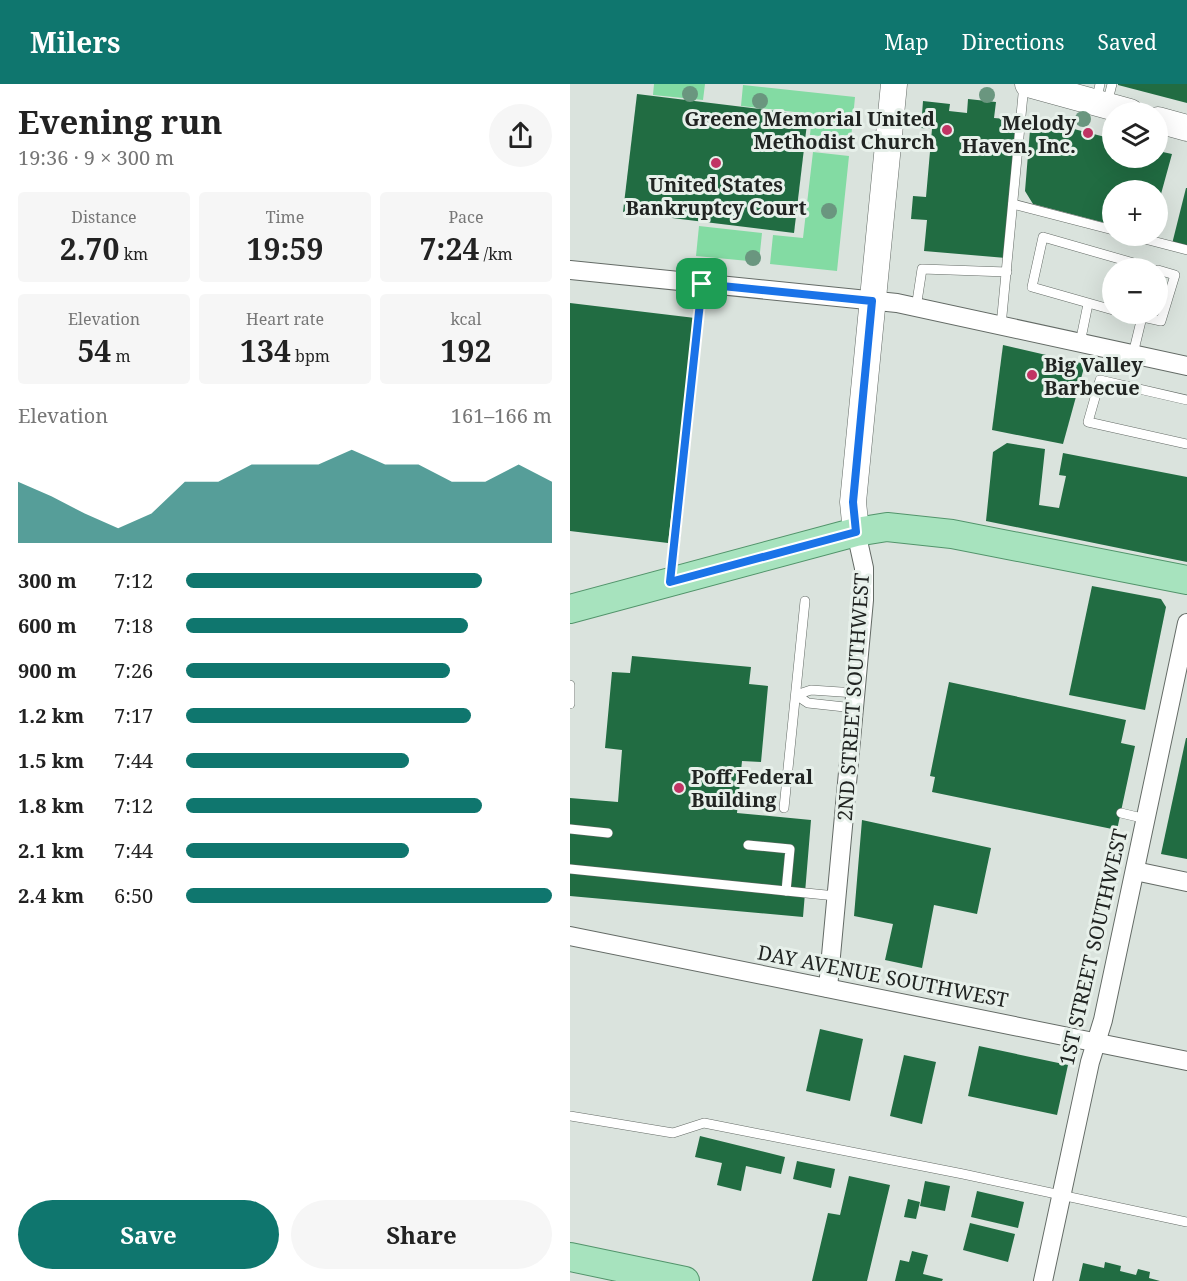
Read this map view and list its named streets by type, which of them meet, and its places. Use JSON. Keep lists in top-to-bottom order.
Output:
{
  "streets": {
    "main road": ["2ND STREET SOUTHWEST"],
    "street": ["1ST STREET SOUTHWEST", "DAY AVENUE SOUTHWEST"]
  },
  "crossings": [
    ["2ND STREET SOUTHWEST", "DAY AVENUE SOUTHWEST"],
    ["1ST STREET SOUTHWEST", "DAY AVENUE SOUTHWEST"]
  ],
  "places": [
    "Greene Memorial United Methodist Church",
    "Melody Haven, Inc.",
    "United States Bankruptcy Court",
    "Big Valley Barbecue",
    "Poff Federal Building"
  ],
  "page": {
    "header": "Milers",
    "nav": ["Map", "Directions", "Saved"],
    "heading": ["Evening run", "19:36 · 9 × 300 m"],
    "map_buttons": ["+", "−"],
    "stats": [
      ["Distance", "2.70 km"],
      ["Time", "19:59"],
      ["Pace", "7:24 /km"],
      ["Elevation", "54 m"],
      ["Heart rate", "134 bpm"],
      ["kcal", "192"]
    ],
    "chart": ["Elevation", "161–166 m"],
    "list": [
      {
        "name": "300 m",
        "note": "7:12"
      },
      {
        "name": "600 m",
        "note": "7:18"
      },
      {
        "name": "900 m",
        "note": "7:26"
      },
      {
        "name": "1.2 km",
        "note": "7:17"
      },
      {
        "name": "1.5 km",
        "note": "7:44"
      },
      {
        "name": "1.8 km",
        "note": "7:12"
      },
      {
        "name": "2.1 km",
        "note": "7:44"
      },
      {
        "name": "2.4 km",
        "note": "6:50"
      }
    ],
    "buttons": ["Save", "Share"]
  }
}
